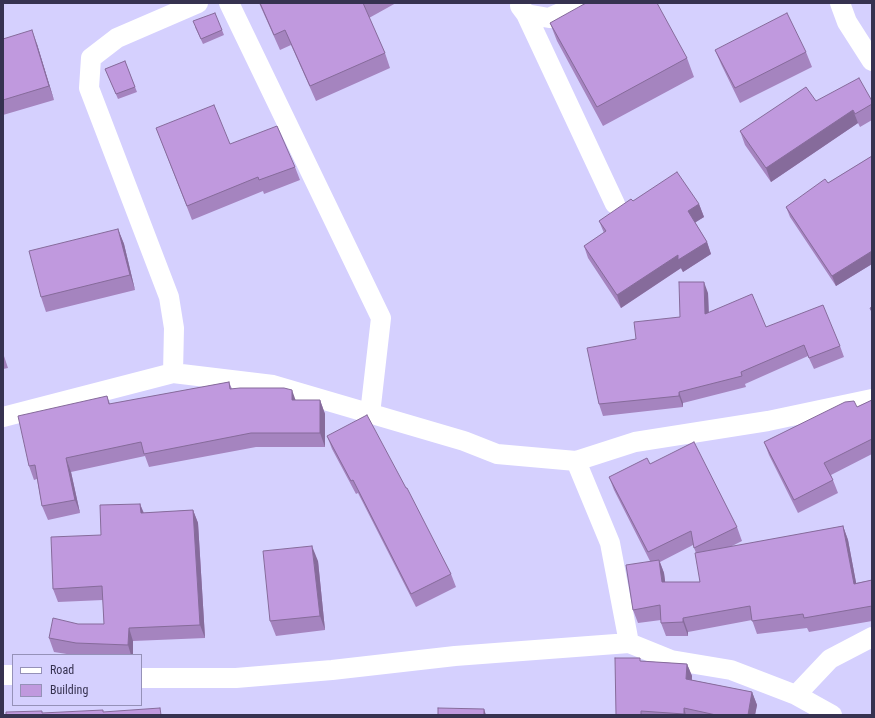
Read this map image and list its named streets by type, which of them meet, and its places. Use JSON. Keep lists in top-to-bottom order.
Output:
{
  "legend": ["Road", "Building"]
}
